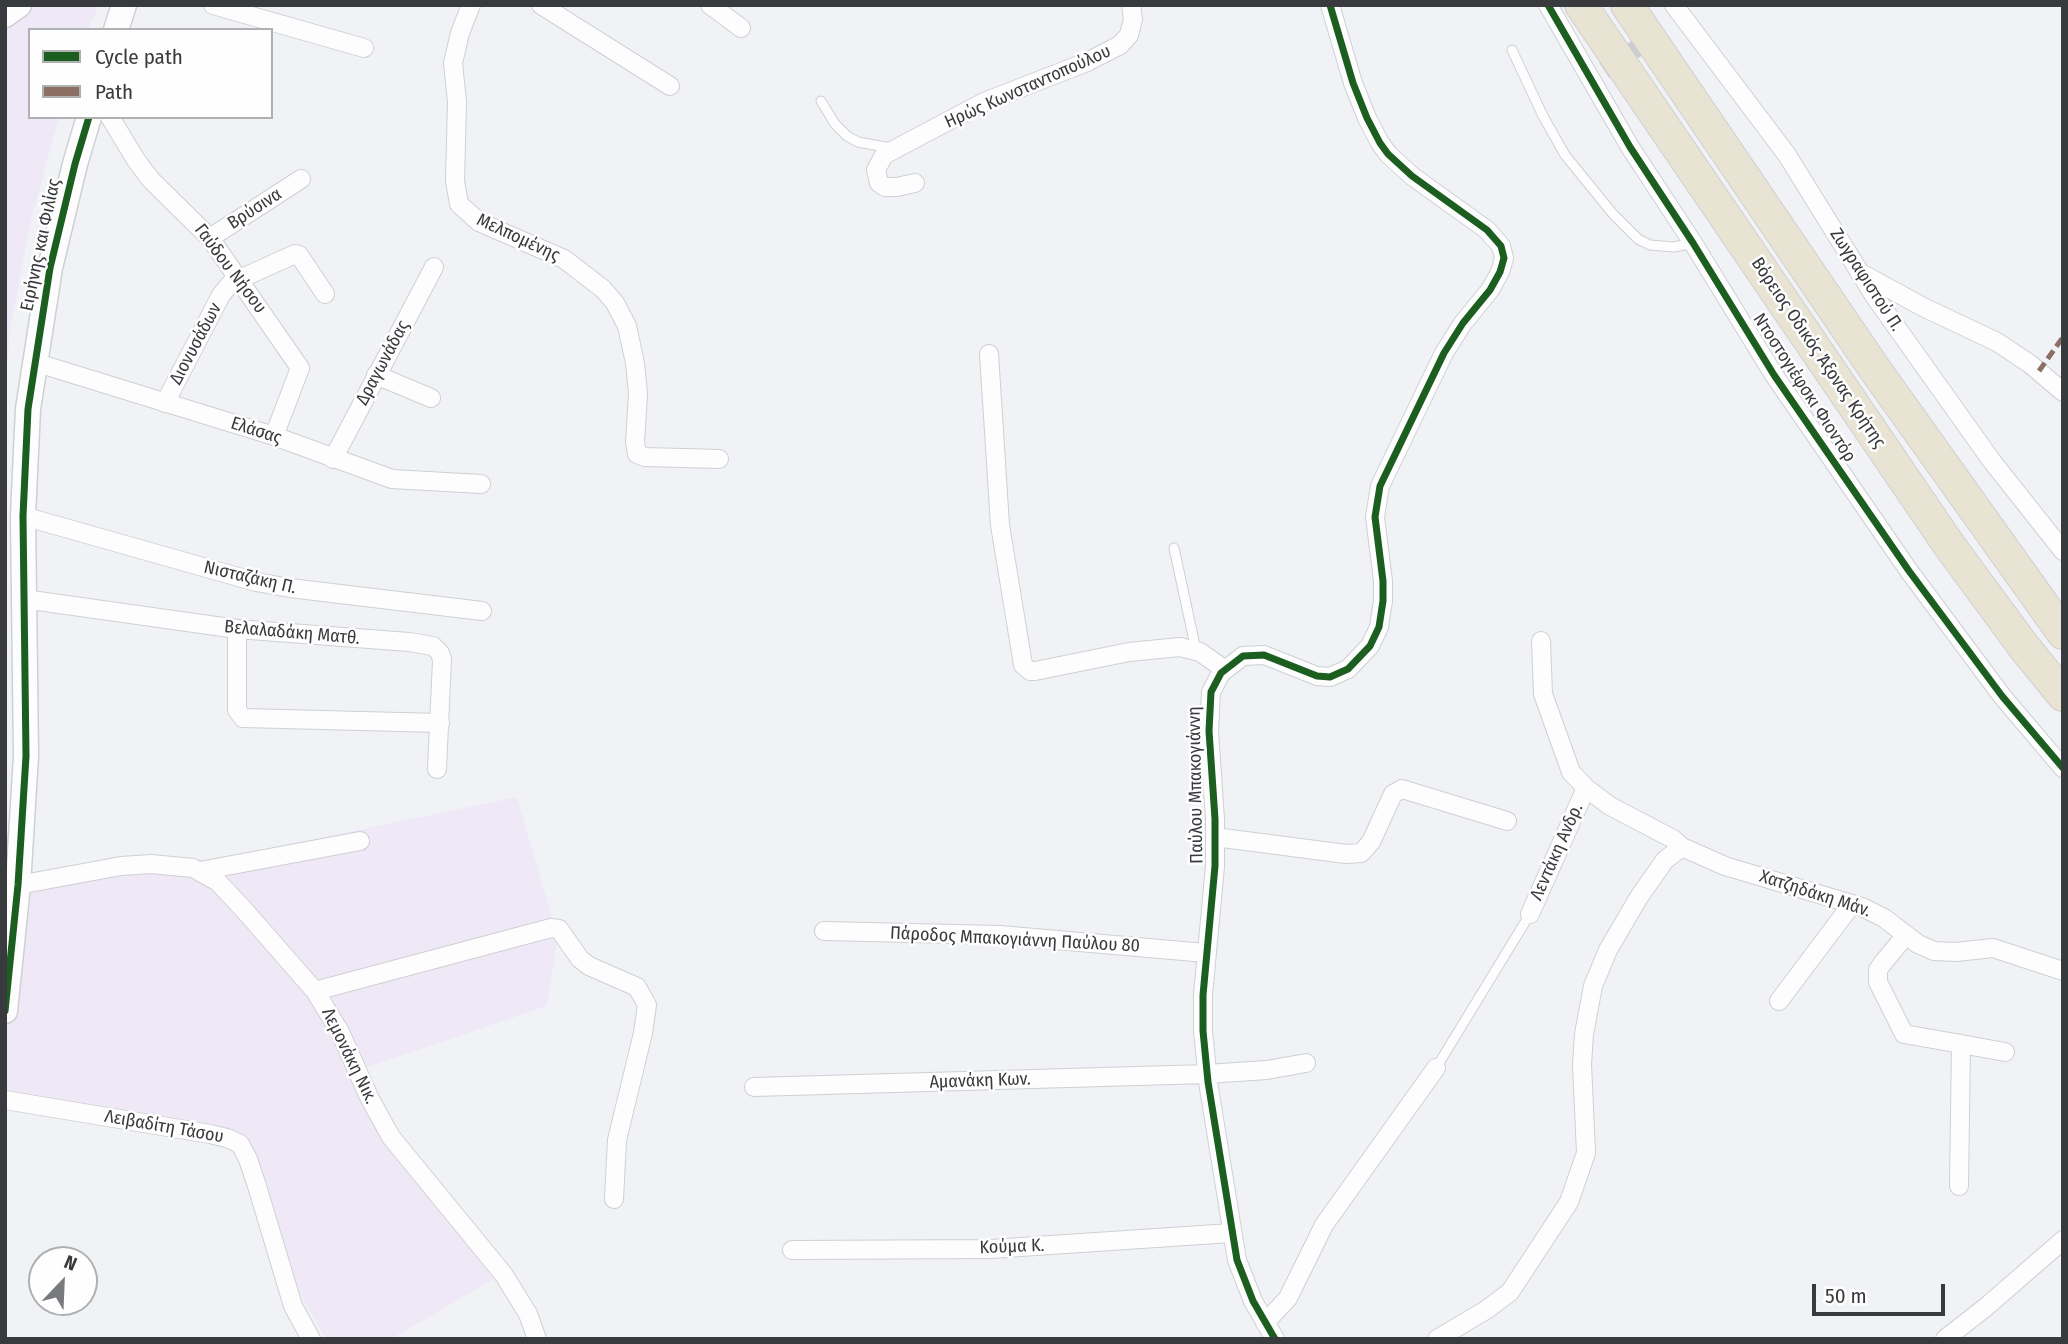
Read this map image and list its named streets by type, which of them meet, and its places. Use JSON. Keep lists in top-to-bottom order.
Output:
{
  "streets": {
    "highway": ["Βόρειος Οδικός Άξονας Κρήτης"],
    "street": [
      "Ηρώς Κωνσταντοπούλου",
      "Βρύσινα",
      "Μελπομένης",
      "Ειρήνης και Φιλίας",
      "Γαύδου Νήσου",
      "Ζωγραφιστού Π.",
      "Διονυσάδων",
      "Δραγωνάδας",
      "Ντοστογιέφσκι Φιοντόρ",
      "Ελάσας",
      "Νισταζάκη Π.",
      "Βελαλαδάκη Ματθ.",
      "Παύλου Μπακογιάννη",
      "Λεντάκη Ανδρ.",
      "Χατζηδάκη Μάν.",
      "Πάροδος Μπακογιάννη Παύλου 80",
      "Λεμονάκη Νικ.",
      "Αμανάκη Κων.",
      "Λειβαδίτη Τάσου",
      "Κούμα Κ."
    ]
  },
  "crossings": [
    ["Βρύσινα", "Γαύδου Νήσου"],
    ["Ειρήνης και Φιλίας", "Ελάσας"],
    ["Ειρήνης και Φιλίας", "Νισταζάκη Π."],
    ["Ειρήνης και Φιλίας", "Βελαλαδάκη Ματθ."],
    ["Ειρήνης και Φιλίας", "Λεμονάκη Νικ."],
    ["Γαύδου Νήσου", "Διονυσάδων"],
    ["Γαύδου Νήσου", "Ελάσας"],
    ["Διονυσάδων", "Ελάσας"],
    ["Δραγωνάδας", "Ελάσας"],
    ["Παύλου Μπακογιάννη", "Λεντάκη Ανδρ."],
    ["Παύλου Μπακογιάννη", "Πάροδος Μπακογιάννη Παύλου 80"],
    ["Παύλου Μπακογιάννη", "Αμανάκη Κων."],
    ["Παύλου Μπακογιάννη", "Κούμα Κ."],
    ["Λεντάκη Ανδρ.", "Χατζηδάκη Μάν."]
  ],
  "legend": ["Cycle path", "Path"],
  "scale_bar": "50 m",
  "north": "top right"
}
